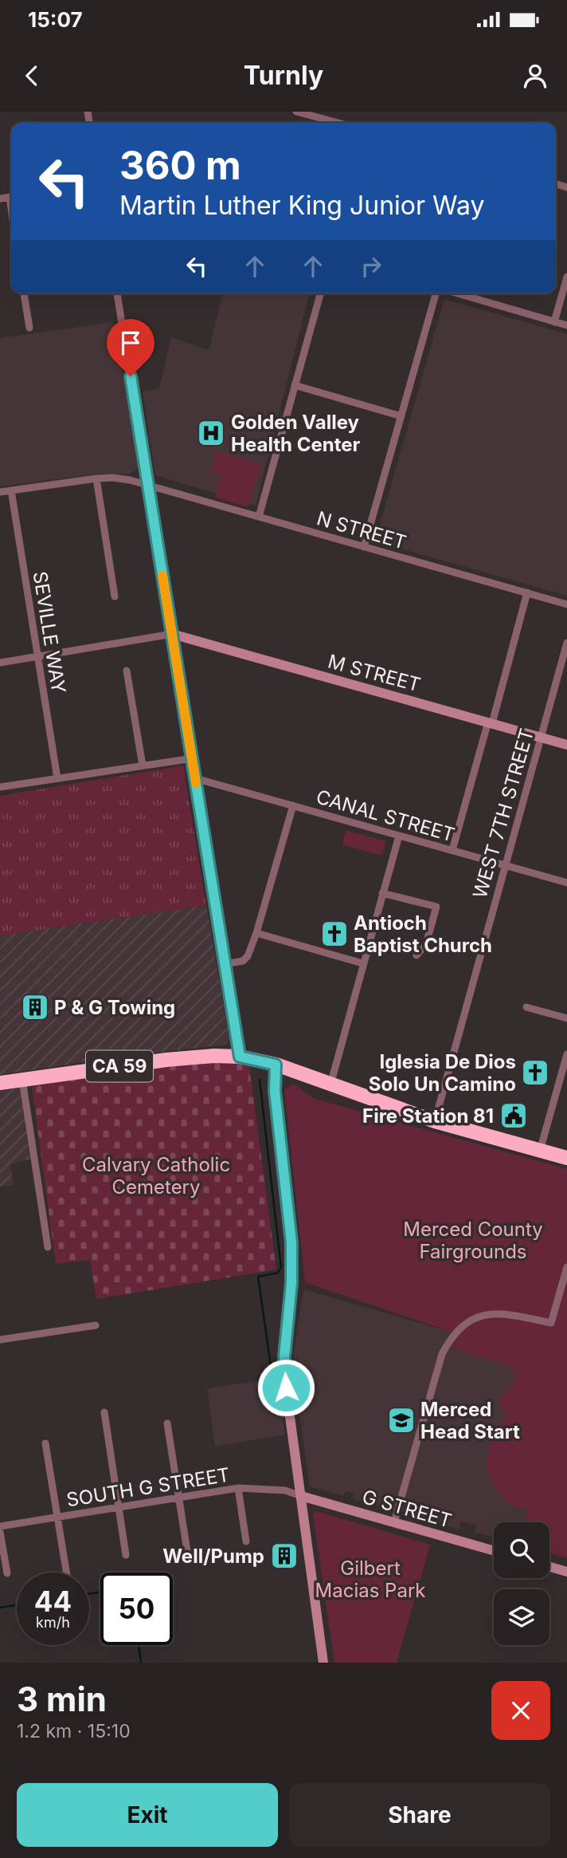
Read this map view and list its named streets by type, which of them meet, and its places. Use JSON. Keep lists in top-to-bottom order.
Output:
{
  "streets": {
    "highway": ["CA 59"],
    "main road": ["M STREET", "G STREET"],
    "street": [
      "N STREET",
      "SEVILLE WAY",
      "WEST 7TH STREET",
      "CANAL STREET",
      "SOUTH G STREET"
    ]
  },
  "crossings": [
    ["N STREET", "SEVILLE WAY"],
    ["M STREET", "WEST 7TH STREET"],
    ["WEST 7TH STREET", "CANAL STREET"],
    ["WEST 7TH STREET", "CA 59"],
    ["SOUTH G STREET", "G STREET"]
  ],
  "parks": ["Calvary Catholic Cemetery", "Merced County Fairgrounds", "Gilbert Macias Park"],
  "places": {
    "hospital": ["Golden Valley Health Center"],
    "church": ["Antioch Baptist Church", "Iglesia De Dios Solo Un Camino"],
    "building": ["P & G Towing", "Well/Pump"],
    "public building": ["Fire Station 81"],
    "school or university": ["Merced Head Start"]
  },
  "page": {
    "status": "15:07",
    "header": "Turnly",
    "turn": ["360 m", "Martin Luther King Junior Way"],
    "speed": "44 km/h",
    "limit": "50",
    "heading": ["3 min", "1.2 km · 15:10"],
    "buttons": ["Exit", "Share"]
  }
}
